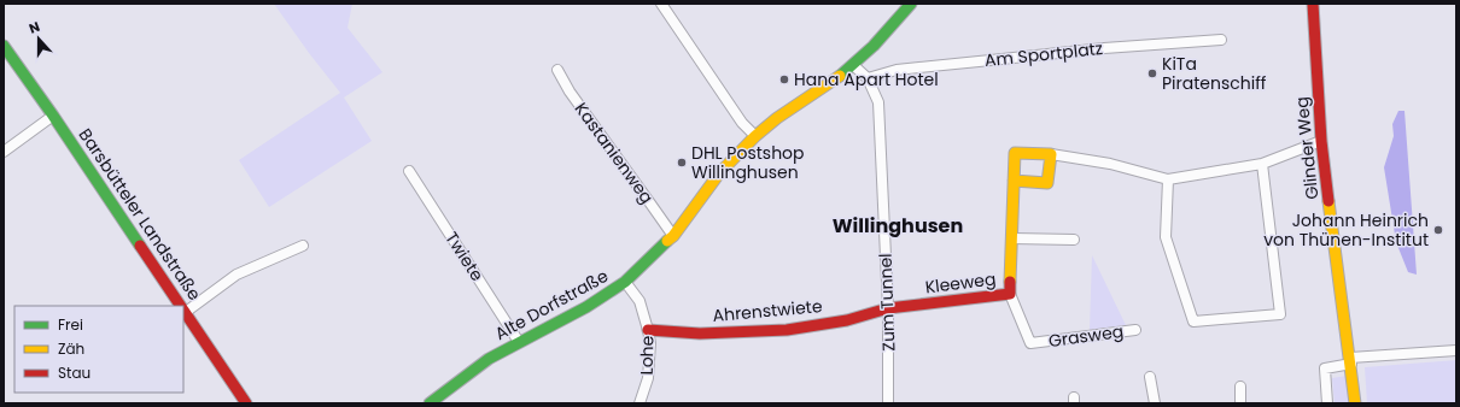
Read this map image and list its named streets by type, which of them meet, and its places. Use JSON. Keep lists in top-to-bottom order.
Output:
{
  "streets": {
    "street": [
      "Am Sportplatz",
      "Glinder Weg",
      "Kastanienweg",
      "Barsbütteler Landstraße",
      "Twiete",
      "Kleeweg",
      "Zum Tunnel",
      "Alte Dorfstraße",
      "Ahrenstwiete",
      "Grasweg",
      "Lohe"
    ]
  },
  "crossings": [
    ["Am Sportplatz", "Zum Tunnel"],
    ["Kastanienweg", "Alte Dorfstraße"],
    ["Twiete", "Alte Dorfstraße"],
    ["Kleeweg", "Zum Tunnel"],
    ["Kleeweg", "Ahrenstwiete"],
    ["Kleeweg", "Grasweg"],
    ["Zum Tunnel", "Alte Dorfstraße"],
    ["Zum Tunnel", "Ahrenstwiete"],
    ["Alte Dorfstraße", "Lohe"],
    ["Ahrenstwiete", "Lohe"]
  ],
  "districts": ["Willinghusen"],
  "places": [
    "KiTa Piratenschiff",
    "Hana Apart Hotel",
    "DHL Postshop Willinghusen",
    "Johann Heinrich von Thünen-Institut"
  ],
  "legend": ["Frei", "Zäh", "Stau"],
  "north": "top"
}
